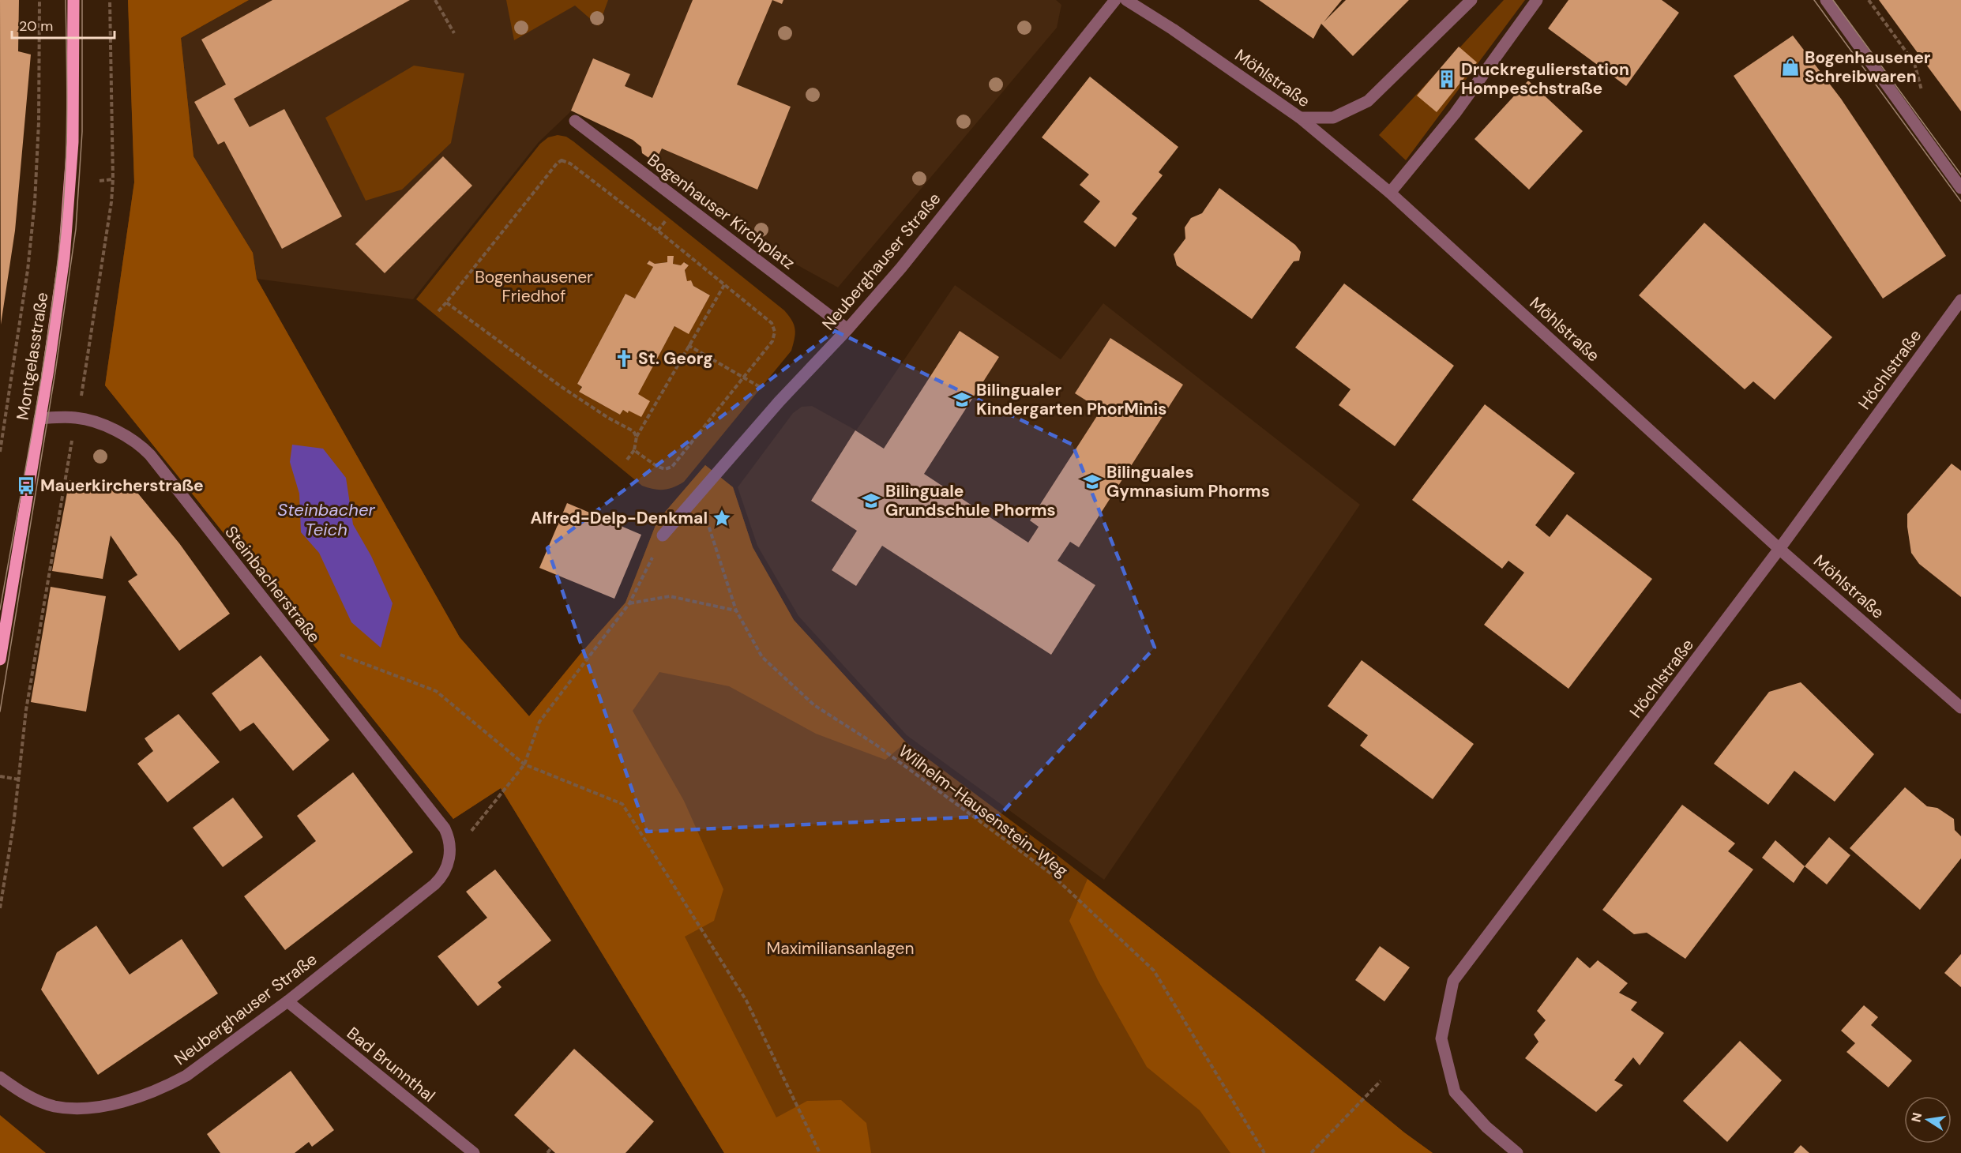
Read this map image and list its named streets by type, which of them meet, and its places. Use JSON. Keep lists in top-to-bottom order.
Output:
{
  "streets": {
    "main road": ["Montgelasstraße"],
    "street": [
      "Möhlstraße",
      "Bogenhauser Kirchplatz",
      "Neuberghauser Straße",
      "Höchlstraße",
      "Steinbacherstraße",
      "Bad Brunnthal"
    ],
    "path": ["Wilhelm-Hausenstein-Weg"]
  },
  "crossings": [
    ["Möhlstraße", "Höchlstraße"],
    ["Bogenhauser Kirchplatz", "Neuberghauser Straße"],
    ["Neuberghauser Straße", "Steinbacherstraße"],
    ["Neuberghauser Straße", "Wilhelm-Hausenstein-Weg"],
    ["Neuberghauser Straße", "Bad Brunnthal"],
    ["Montgelasstraße", "Steinbacherstraße"]
  ],
  "water": ["Steinbacher Teich"],
  "parks": ["Bogenhausener Friedhof", "Maximiliansanlagen"],
  "places": {
    "shop": ["Bogenhausener Schreibwaren"],
    "building": ["Druckregulierstation Hompeschstraße"],
    "church": ["St. Georg"],
    "school or university": ["Bilingualer Kindergarten PhorMinis", "Bilinguales Gymnasium Phorms", "Bilinguale Grundschule Phorms"],
    "bus stop": ["Mauerkircherstraße"],
    "place": ["Alfred-Delp-Denkmal"]
  },
  "scale_bar": "20 m",
  "north": "left"
}
